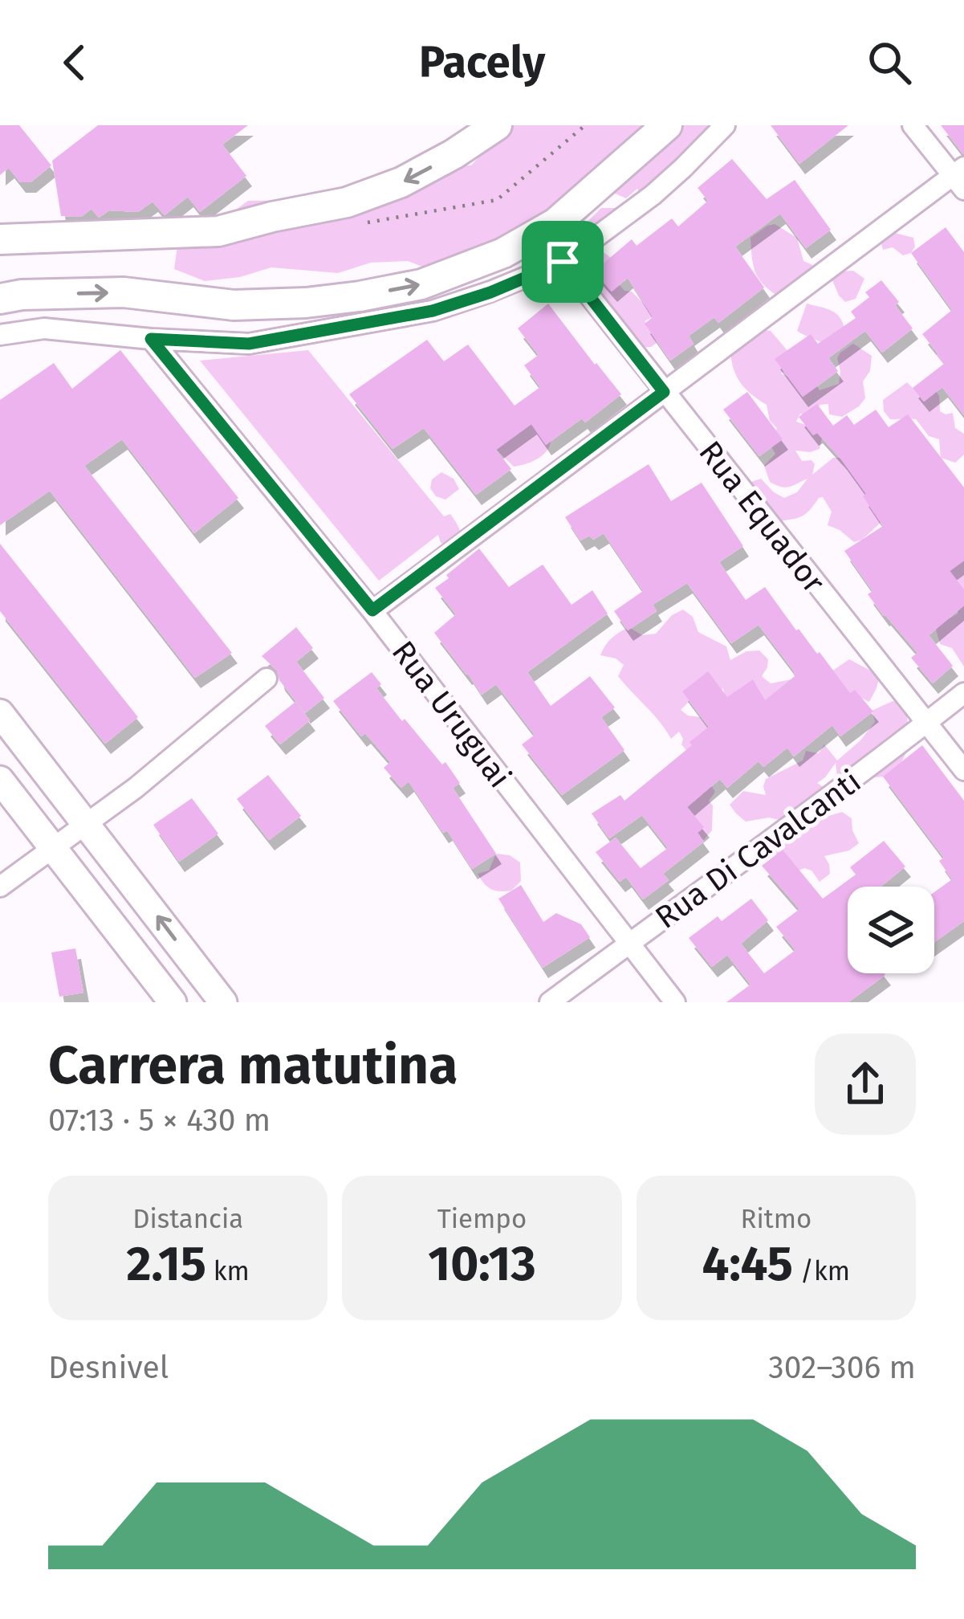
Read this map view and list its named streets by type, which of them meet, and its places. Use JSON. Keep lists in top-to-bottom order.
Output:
{
  "streets": {
    "street": ["Rua Equador", "Rua Uruguai", "Rua Di Cavalcanti"]
  },
  "crossings": [
    ["Rua Equador", "Rua Di Cavalcanti"],
    ["Rua Uruguai", "Rua Di Cavalcanti"]
  ],
  "page": {
    "header": "Pacely",
    "heading": ["Carrera matutina", "07:13 · 5 × 430 m"],
    "stats": [
      ["Distancia", "2.15 km"],
      ["Tiempo", "10:13"],
      ["Ritmo", "4:45 /km"]
    ],
    "chart": ["Desnivel", "302–306 m"]
  }
}
